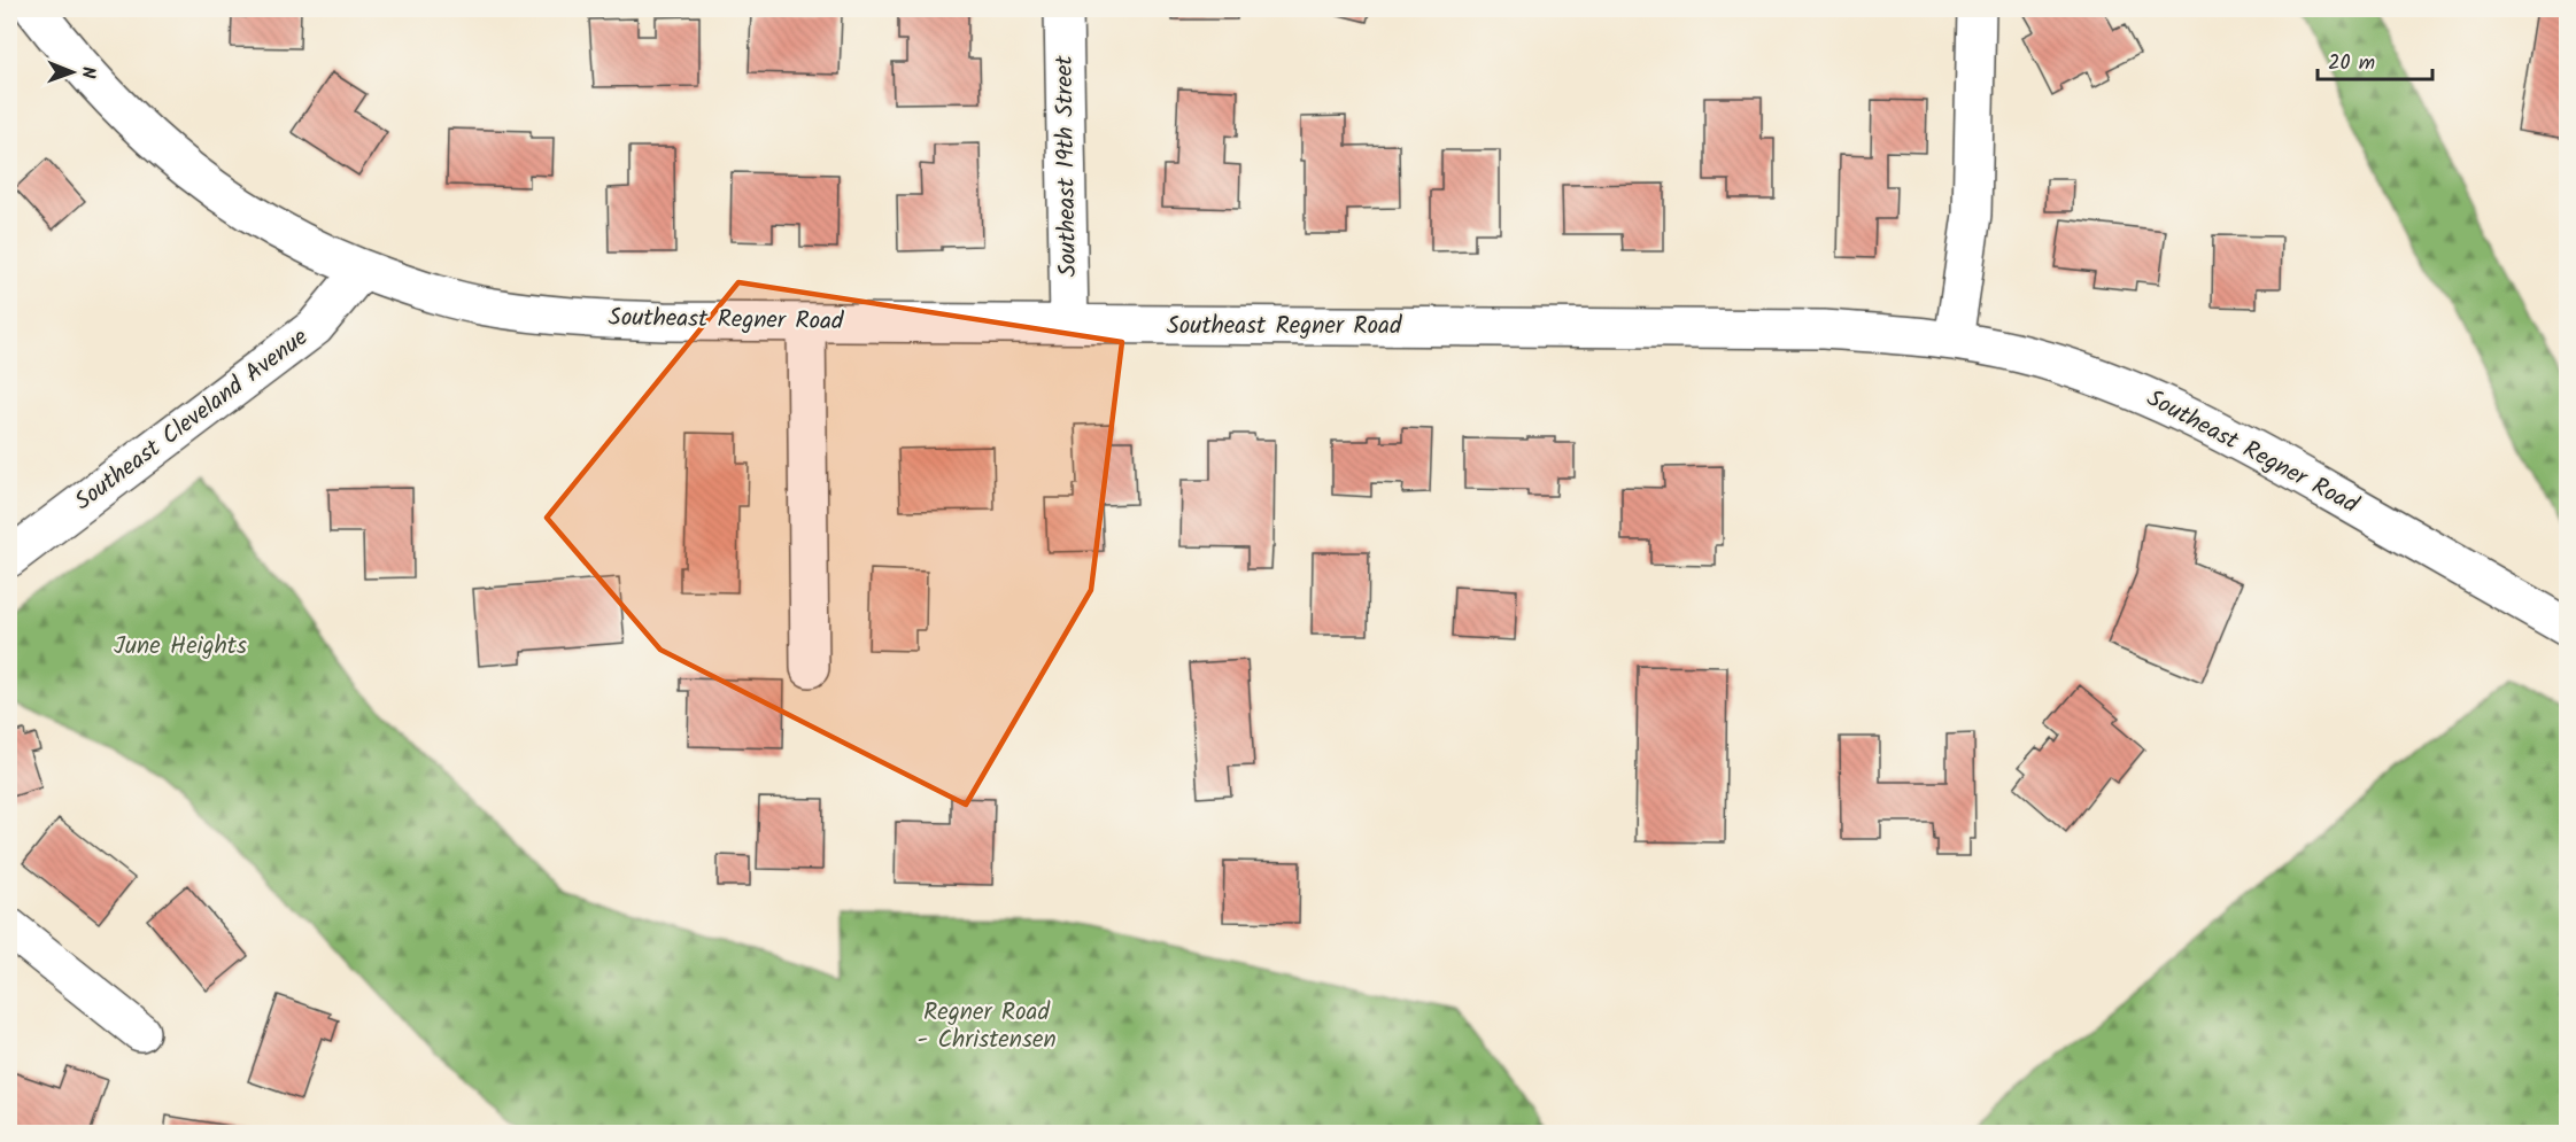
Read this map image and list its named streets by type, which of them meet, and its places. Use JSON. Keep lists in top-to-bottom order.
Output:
{
  "streets": {
    "street": ["Southeast 19th Street", "Southeast Regner Road", "Southeast Cleveland Avenue"]
  },
  "crossings": [
    ["Southeast 19th Street", "Southeast Regner Road"],
    ["Southeast Regner Road", "Southeast Cleveland Avenue"]
  ],
  "parks": ["June Heights", "Regner Road - Christensen"],
  "scale_bar": "20 m",
  "north": "right"
}
